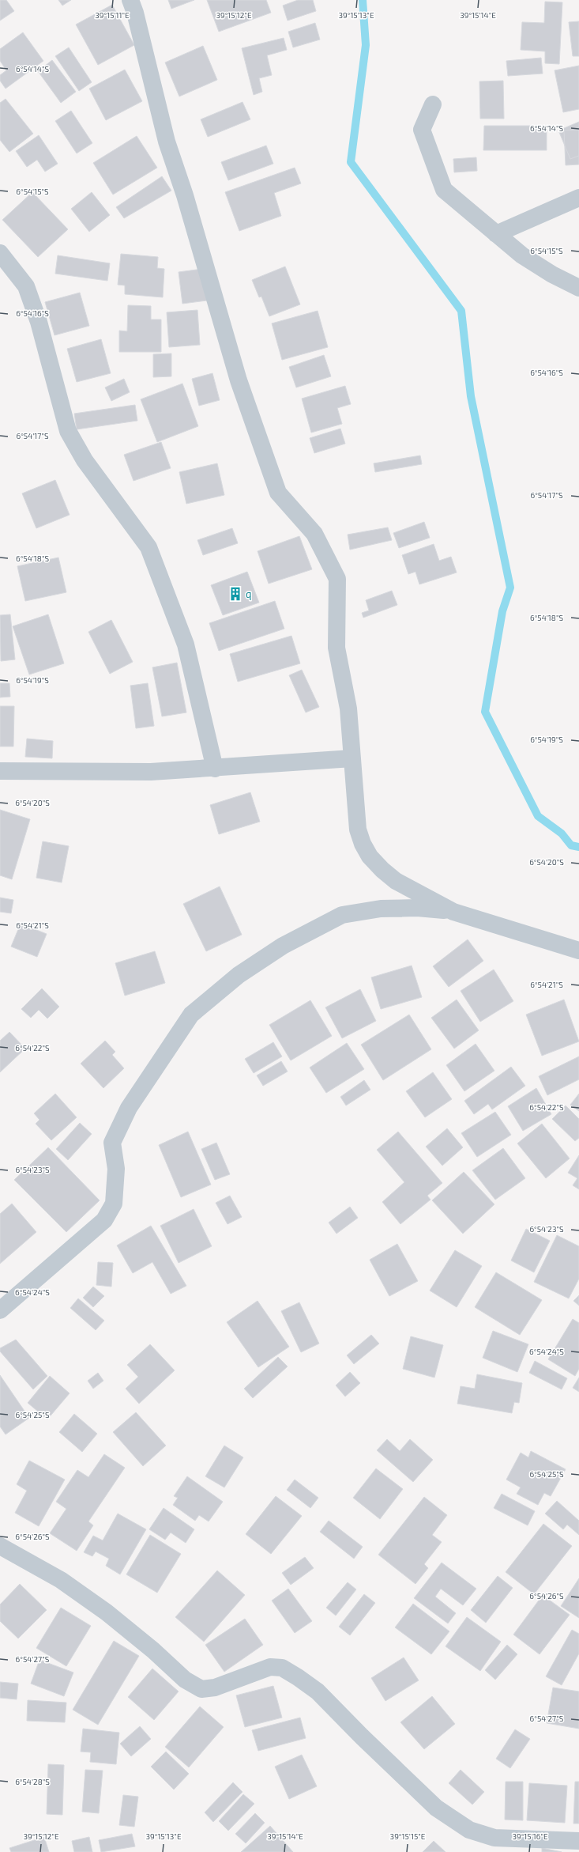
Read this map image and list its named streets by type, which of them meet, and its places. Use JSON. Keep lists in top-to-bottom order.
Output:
{
  "places": {
    "building": ["q"]
  },
  "coordinates": [
    "39°15'11\"E",
    "39°15'12\"E",
    "39°15'13\"E",
    "39°15'14\"E",
    "6°54'14\"S",
    "6°54'15\"S",
    "6°54'16\"S",
    "6°54'17\"S",
    "6°54'18\"S",
    "6°54'19\"S",
    "6°54'20\"S",
    "6°54'21\"S",
    "6°54'22\"S",
    "6°54'23\"S",
    "6°54'24\"S",
    "6°54'25\"S",
    "6°54'26\"S",
    "6°54'27\"S",
    "6°54'28\"S",
    "39°15'15\"E",
    "39°15'16\"E"
  ]
}
